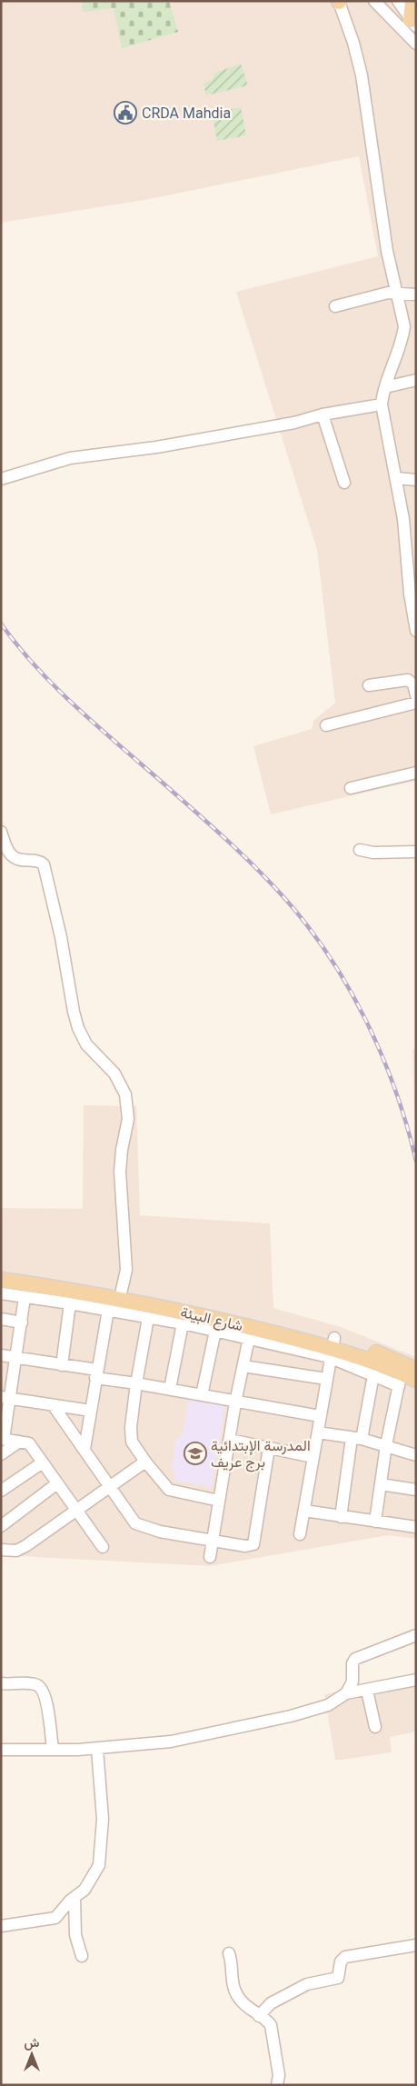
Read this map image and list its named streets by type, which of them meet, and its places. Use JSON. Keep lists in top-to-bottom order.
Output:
{
  "streets": {
    "main road": ["شارع البيئة"]
  },
  "places": {
    "public building": ["CRDA Mahdia"],
    "school or university": ["المدرسة الإبتدائية برج عريف"]
  },
  "north": "top"
}
